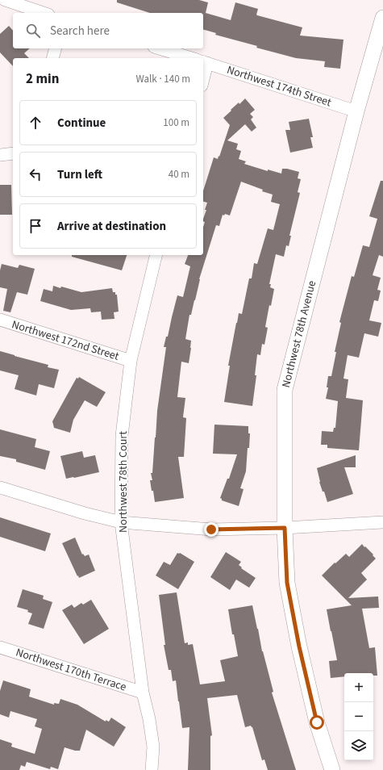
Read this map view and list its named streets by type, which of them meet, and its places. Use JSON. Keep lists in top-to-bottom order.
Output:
{
  "streets": {
    "street": [
      "Northwest 174th Street",
      "Northwest 78th Avenue",
      "Northwest 172nd Street",
      "Northwest 78th Court",
      "Northwest 170th Terrace"
    ]
  },
  "crossings": [
    ["Northwest 174th Street", "Northwest 78th Avenue"],
    ["Northwest 172nd Street", "Northwest 78th Court"],
    ["Northwest 78th Court", "Northwest 170th Terrace"]
  ],
  "page": {
    "search": "Search here",
    "heading": ["2 min", "Walk · 140 m"],
    "list": [
      ["Continue", "100 m"],
      ["Turn left", "40 m"],
      "Arrive at destination"
    ],
    "map_buttons": ["+", "−"]
  }
}
